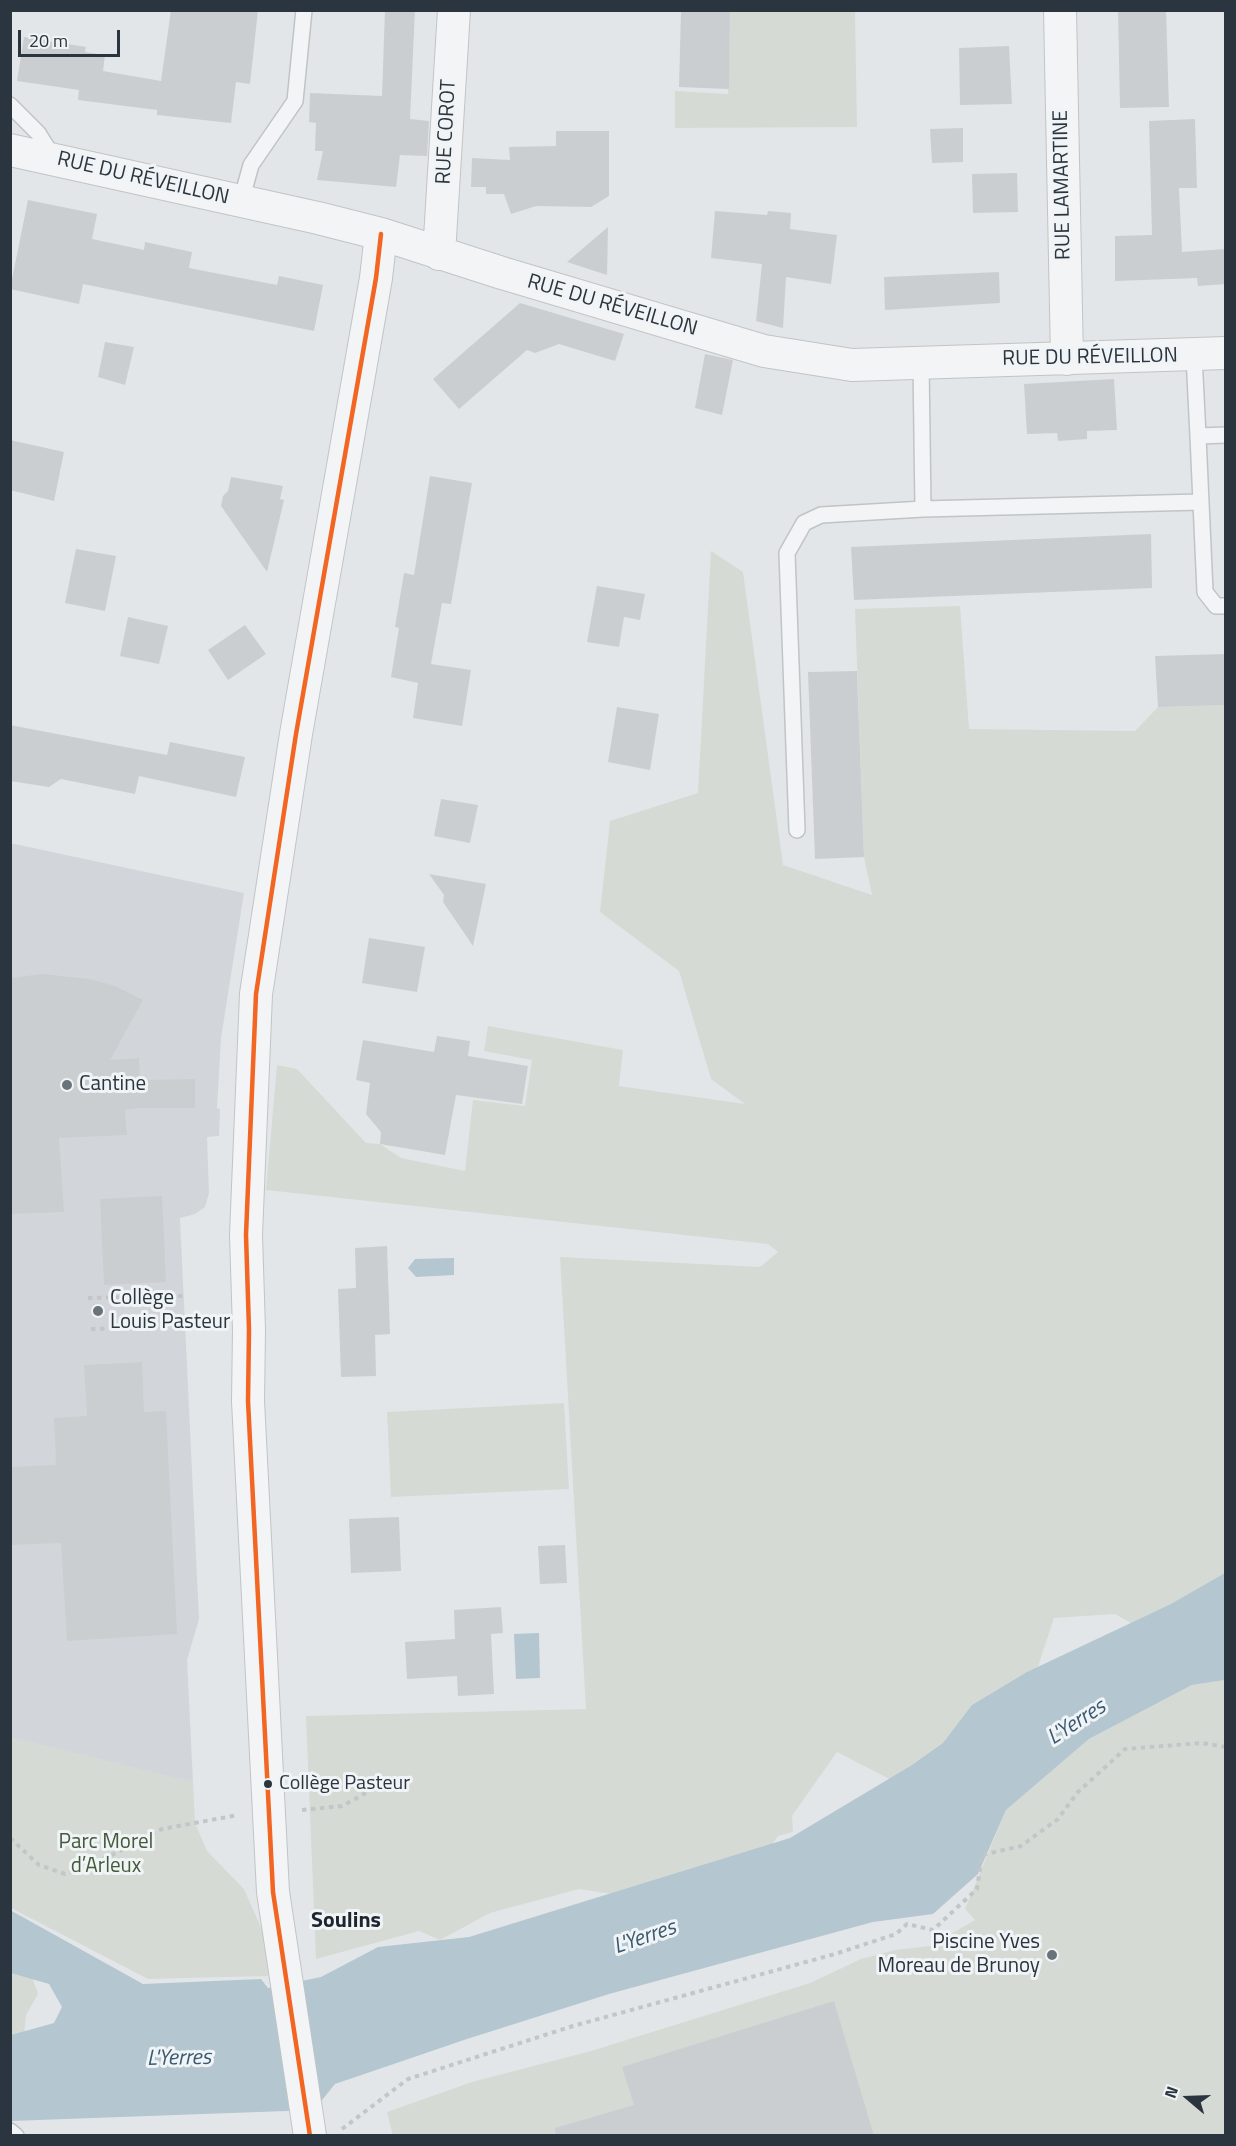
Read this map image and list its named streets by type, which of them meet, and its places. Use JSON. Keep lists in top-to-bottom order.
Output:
{
  "streets": {
    "street": ["RUE COROT", "RUE DU RÉVEILLON", "RUE LAMARTINE"]
  },
  "crossings": [
    ["RUE COROT", "RUE DU RÉVEILLON"],
    ["RUE DU RÉVEILLON", "RUE LAMARTINE"]
  ],
  "districts": ["Soulins"],
  "water": ["L'Yerres"],
  "parks": ["Parc Morel d’Arleux"],
  "places": [
    "Cantine",
    "Collège Louis Pasteur",
    "Collège Pasteur",
    "Piscine Yves Moreau de Brunoy"
  ],
  "scale_bar": "20 m",
  "north": "left"
}
